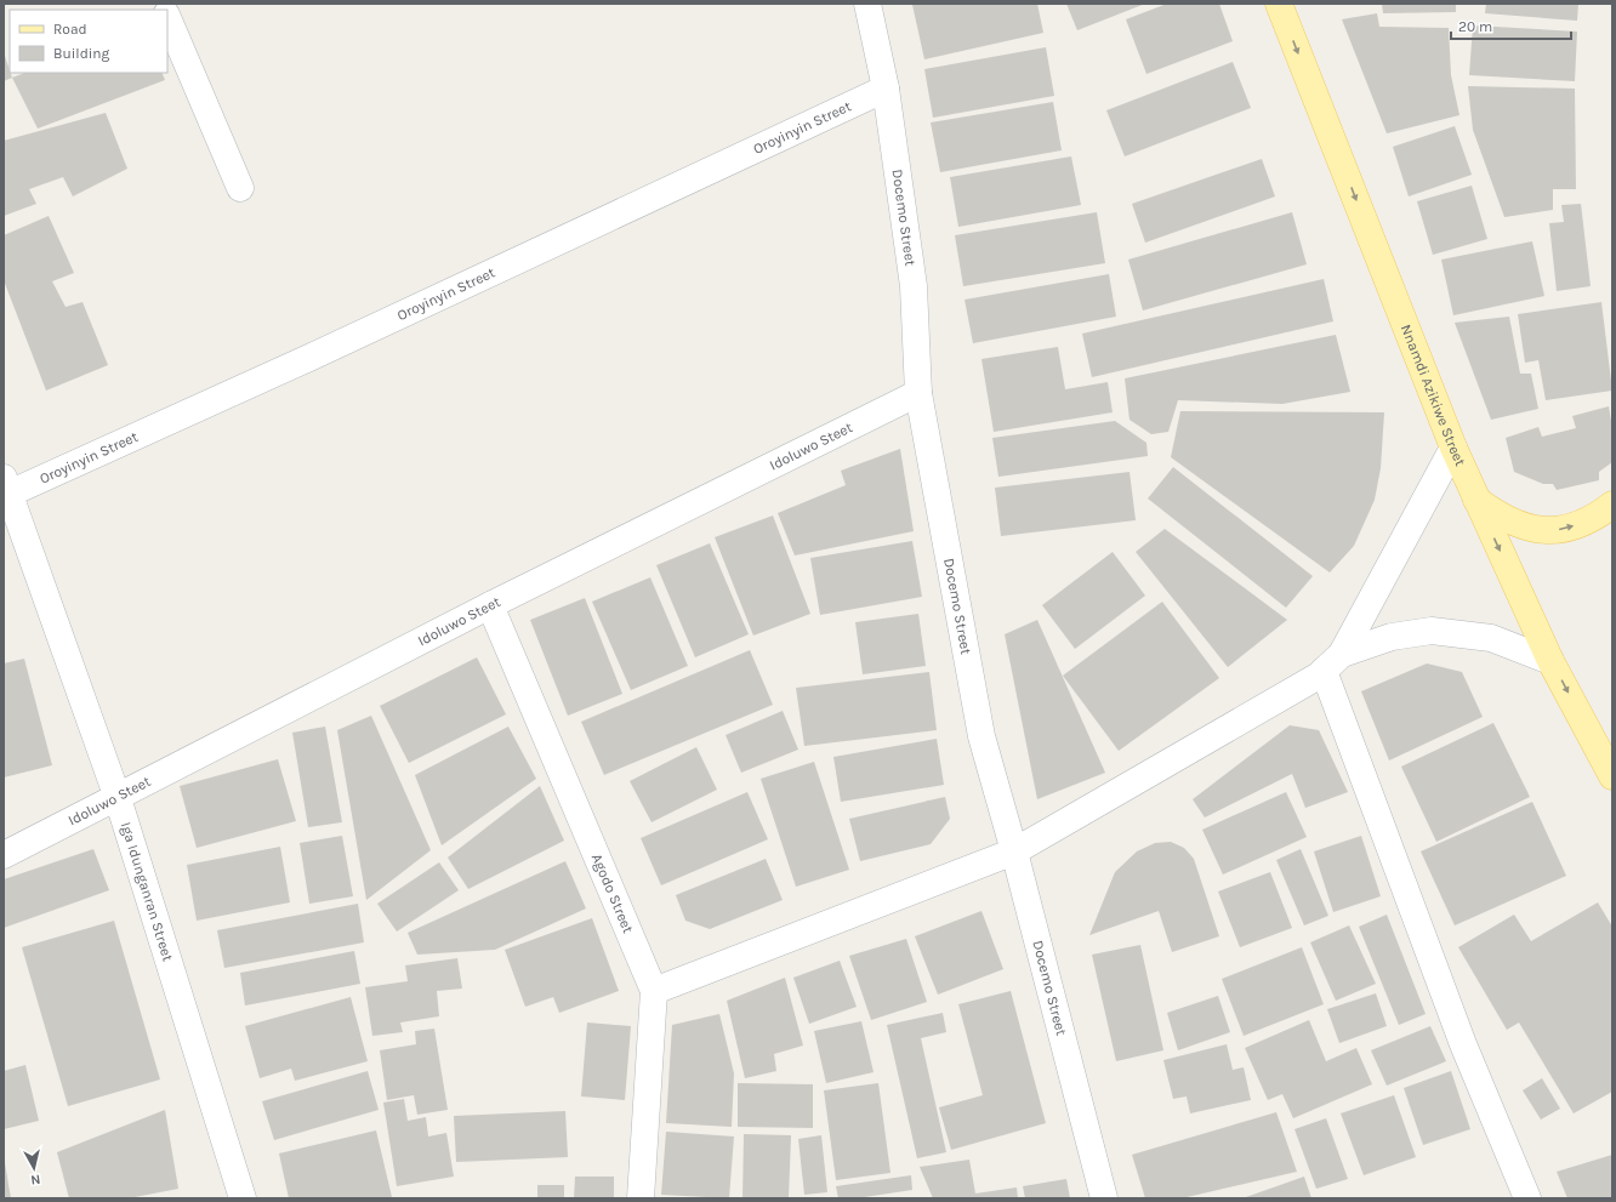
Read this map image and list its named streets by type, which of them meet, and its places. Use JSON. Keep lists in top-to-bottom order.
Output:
{
  "streets": {
    "main road": ["Nnamdi Azikiwe Street"],
    "street": [
      "Oroyinyin Street",
      "Docemo Street",
      "Idoluwo Steet",
      "Iga Idunganran Street",
      "Agodo Street"
    ]
  },
  "crossings": [
    ["Oroyinyin Street", "Docemo Street"],
    ["Oroyinyin Street", "Iga Idunganran Street"],
    ["Docemo Street", "Idoluwo Steet"],
    ["Idoluwo Steet", "Iga Idunganran Street"],
    ["Idoluwo Steet", "Agodo Street"]
  ],
  "one_way": ["Nnamdi Azikiwe Street"],
  "legend": ["Road", "Building"],
  "scale_bar": "20 m",
  "north": "bottom"
}
